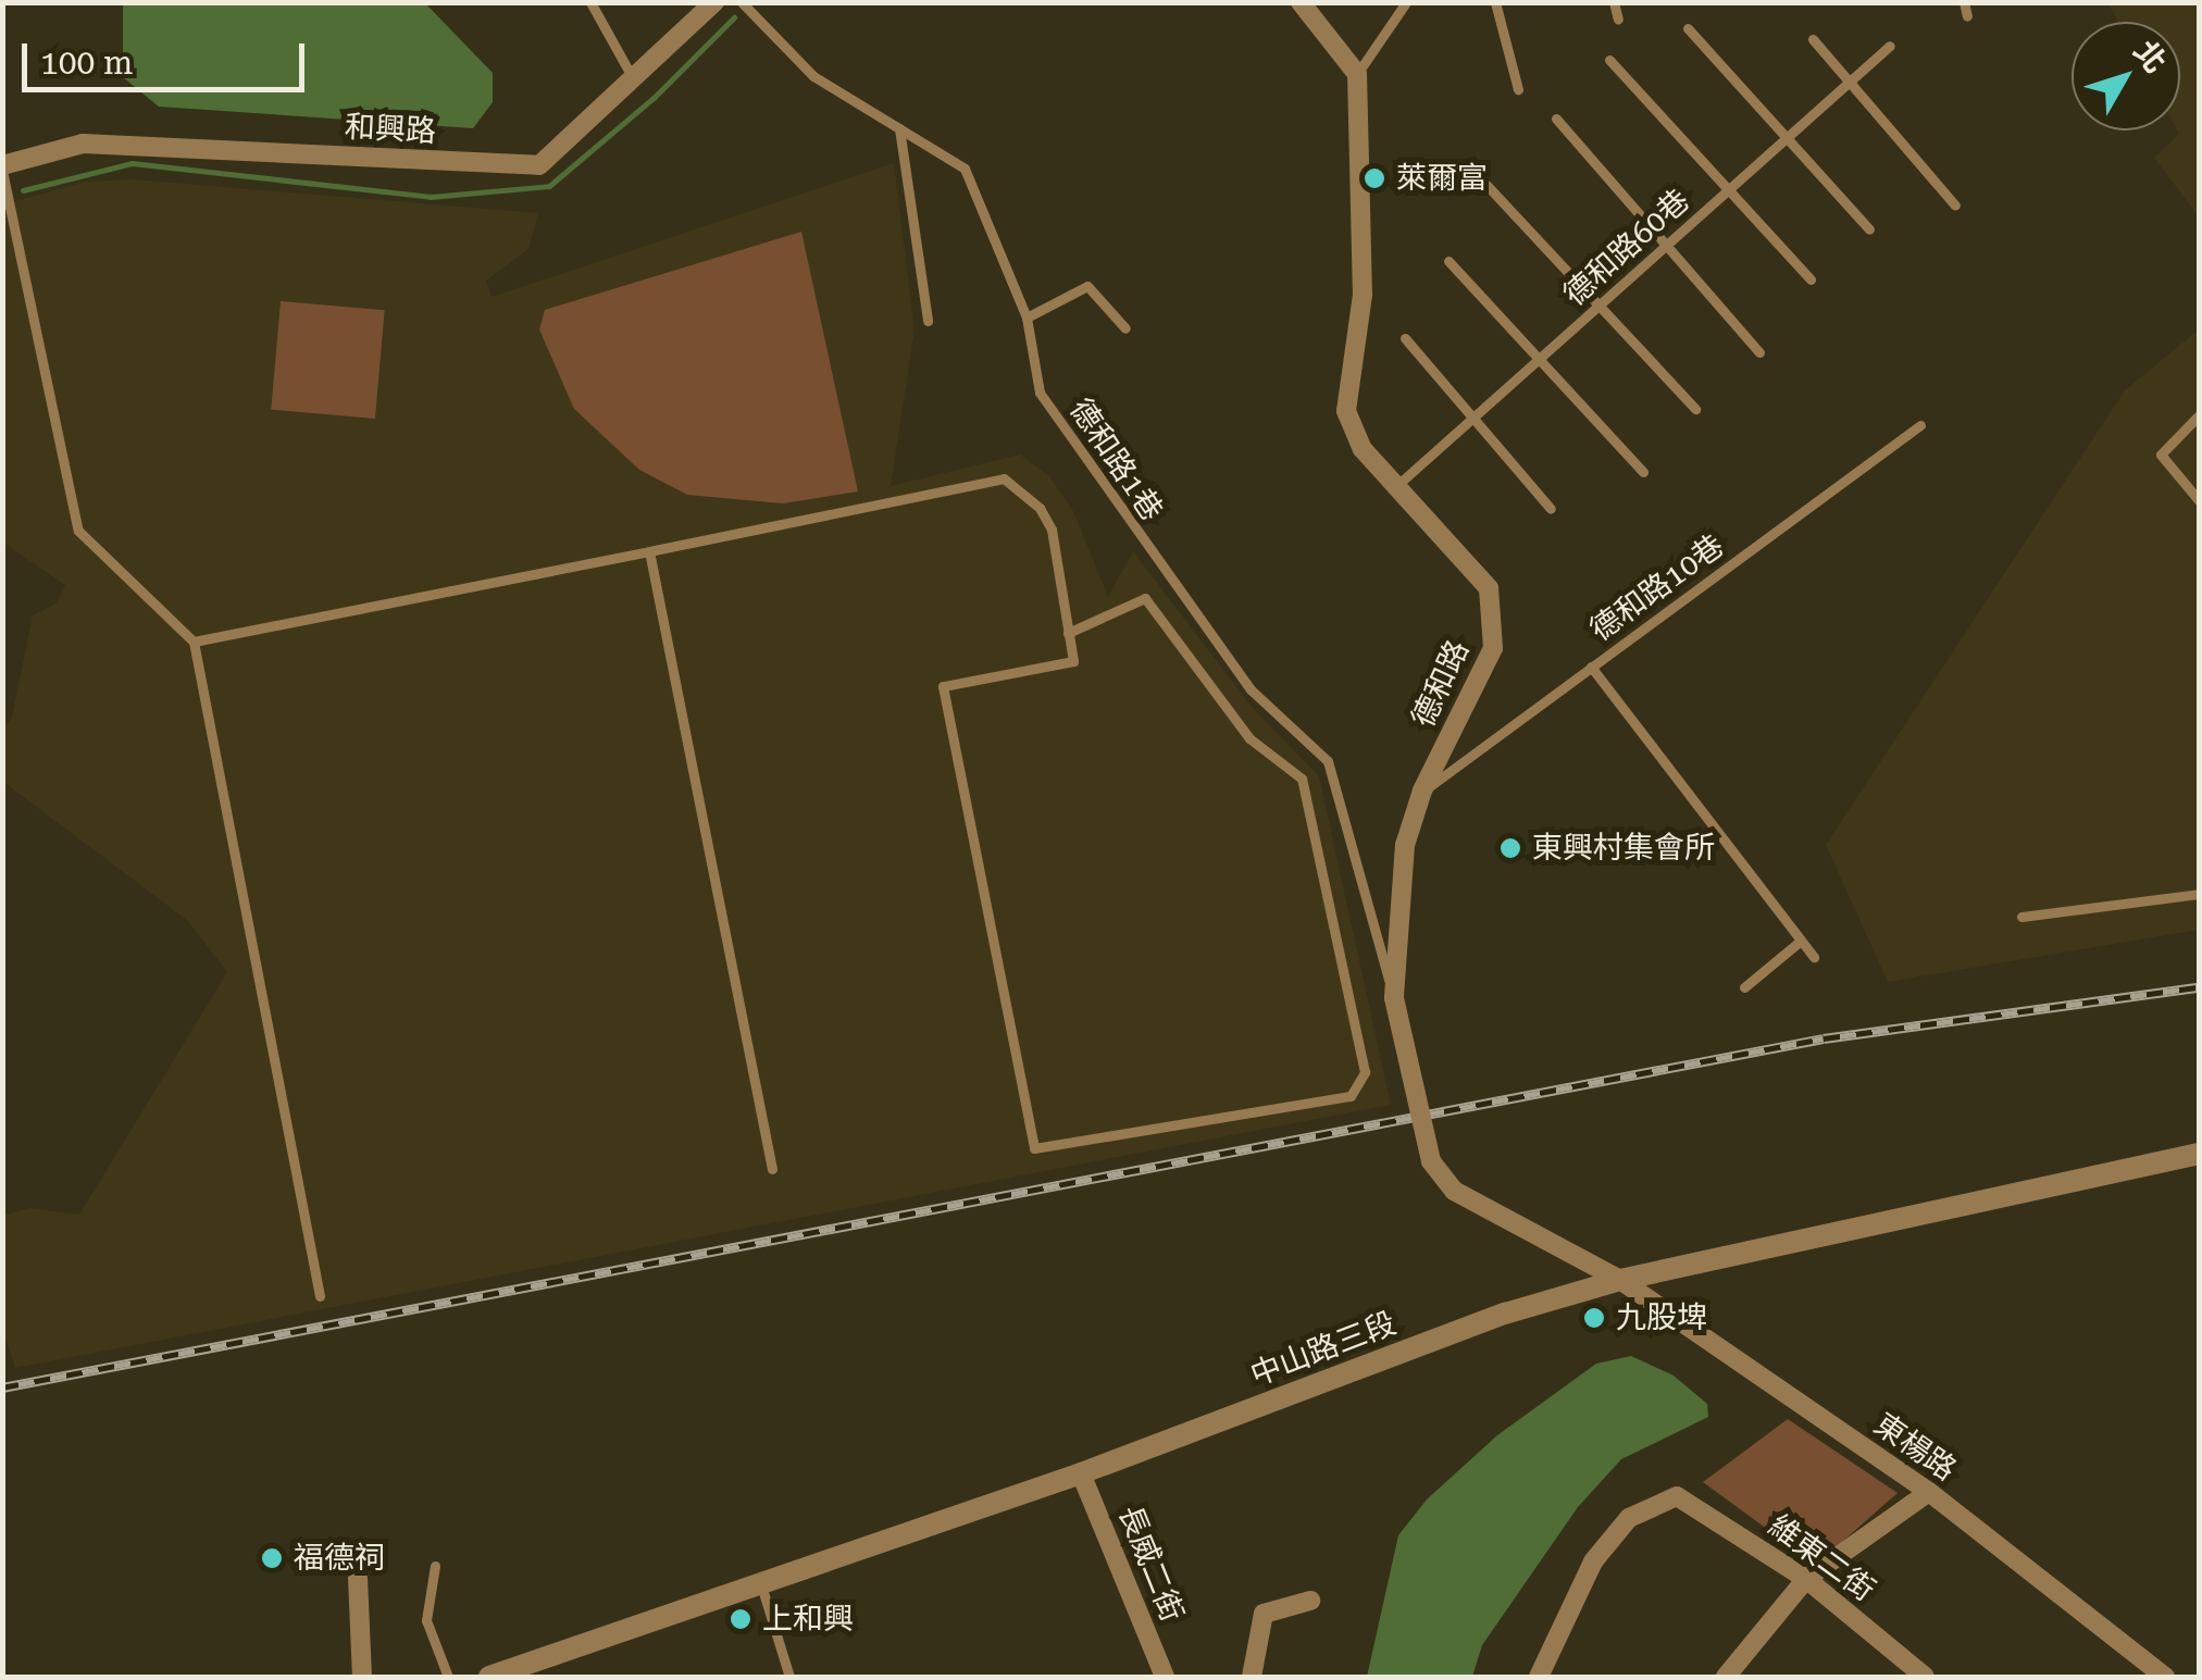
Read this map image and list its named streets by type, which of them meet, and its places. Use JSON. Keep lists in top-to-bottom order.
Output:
{
  "streets": {
    "street": [
      "和興路",
      "德和路",
      "中山路三段",
      "東楊路",
      "維東二街",
      "長威二街"
    ],
    "lane": ["德和路60巷", "德和路1巷", "德和路10巷"]
  },
  "crossings": [
    ["德和路60巷", "德和路"],
    ["德和路1巷", "德和路"],
    ["德和路10巷", "德和路"],
    ["德和路", "中山路三段"],
    ["德和路", "東楊路"],
    ["中山路三段", "東楊路"],
    ["中山路三段", "長威二街"]
  ],
  "places": [
    "萊爾富",
    "東興村集會所",
    "九股埤",
    "福德祠",
    "上和興"
  ],
  "scale_bar": "100 m",
  "north": "top right"
}
